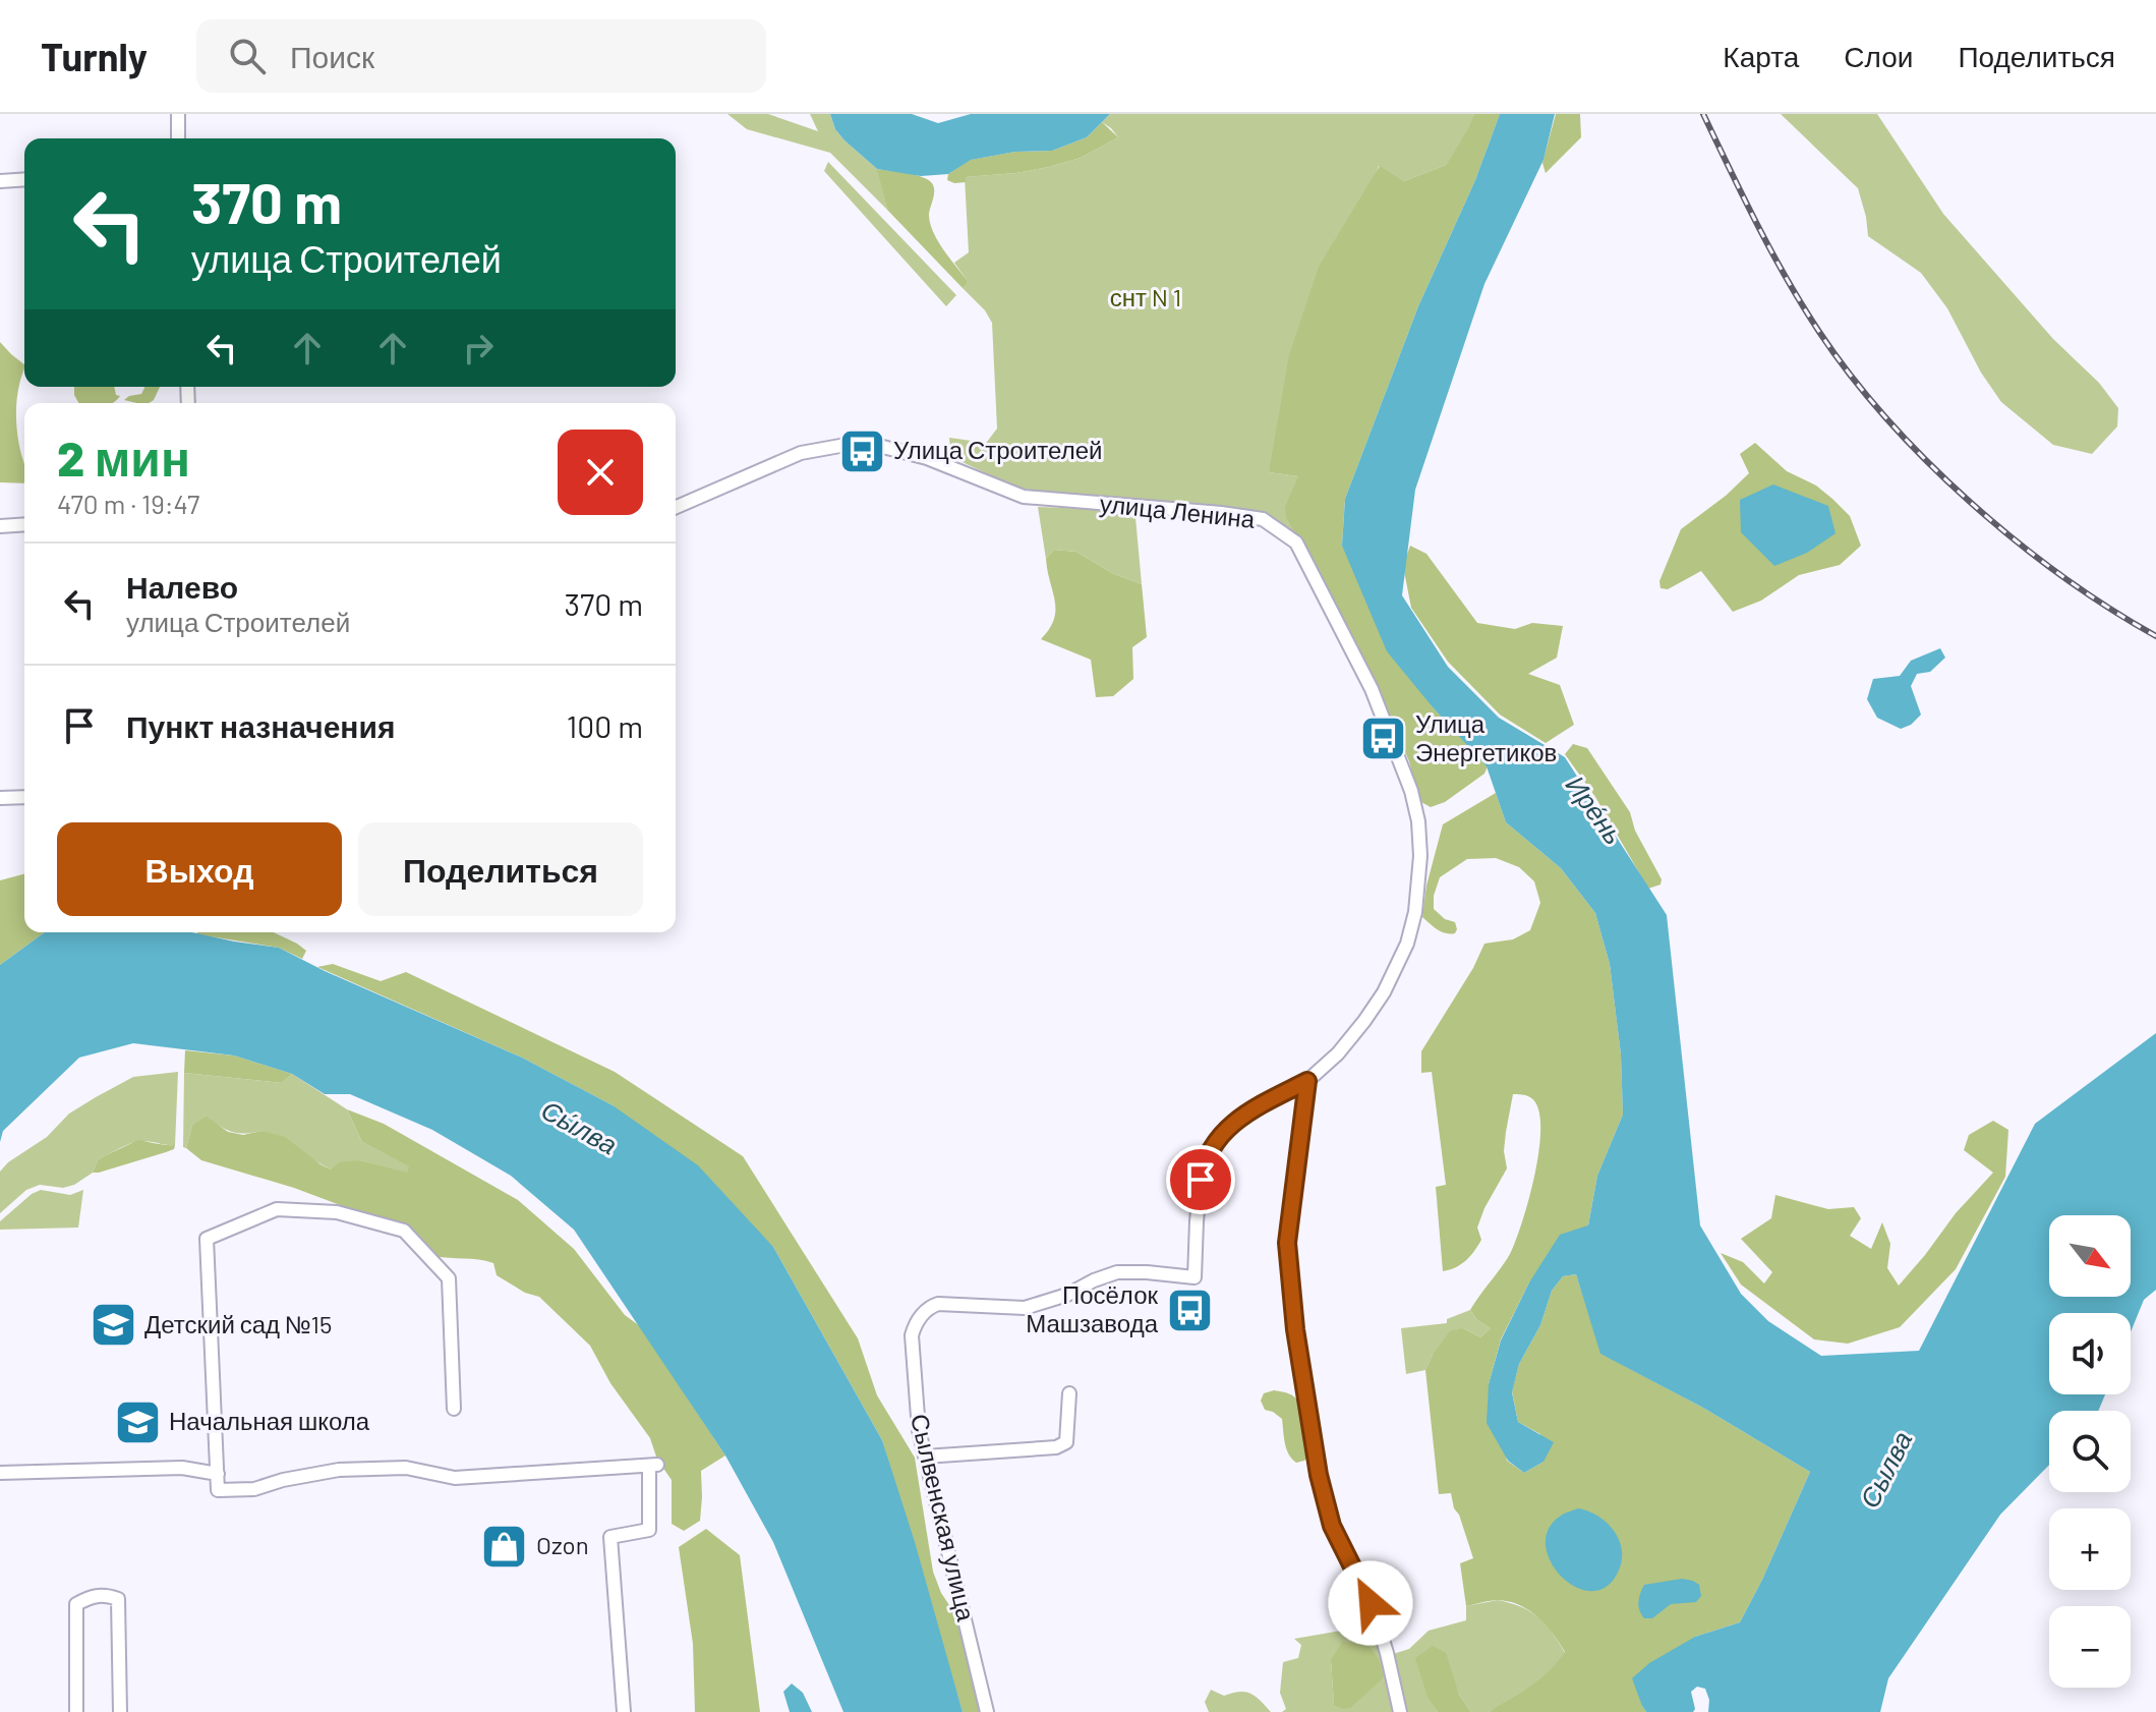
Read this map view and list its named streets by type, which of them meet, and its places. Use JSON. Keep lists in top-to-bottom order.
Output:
{
  "streets": {
    "street": ["улица Ленина", "Сылвенская улица"]
  },
  "crossings": [
    ["улица Ленина", "Сылвенская улица"]
  ],
  "water": ["Ире́нь", "Сы́лва", "Сылва"],
  "parks": ["снт N 1"],
  "places": {
    "bus stop": ["Улица Строителей", "Улица Энергетиков", "Посёлок Машзавода"],
    "school or university": ["Детский сад №15", "Начальная школа"],
    "shop": ["Ozon"]
  },
  "north": "bottom right",
  "page": {
    "header": "Turnly",
    "search": "Поиск",
    "nav": ["Карта", "Слои", "Поделиться"],
    "turn": ["370 m", "улица Строителей"],
    "heading": ["2 мин", "470 m · 19:47"],
    "list": [
      {
        "name": "Налево",
        "note": "улица Строителей",
        "value": "370 m"
      },
      {
        "name": "Пункт назначения",
        "value": "100 m"
      }
    ],
    "buttons": ["Выход", "Поделиться"],
    "map_buttons": ["+", "−"]
  }
}
